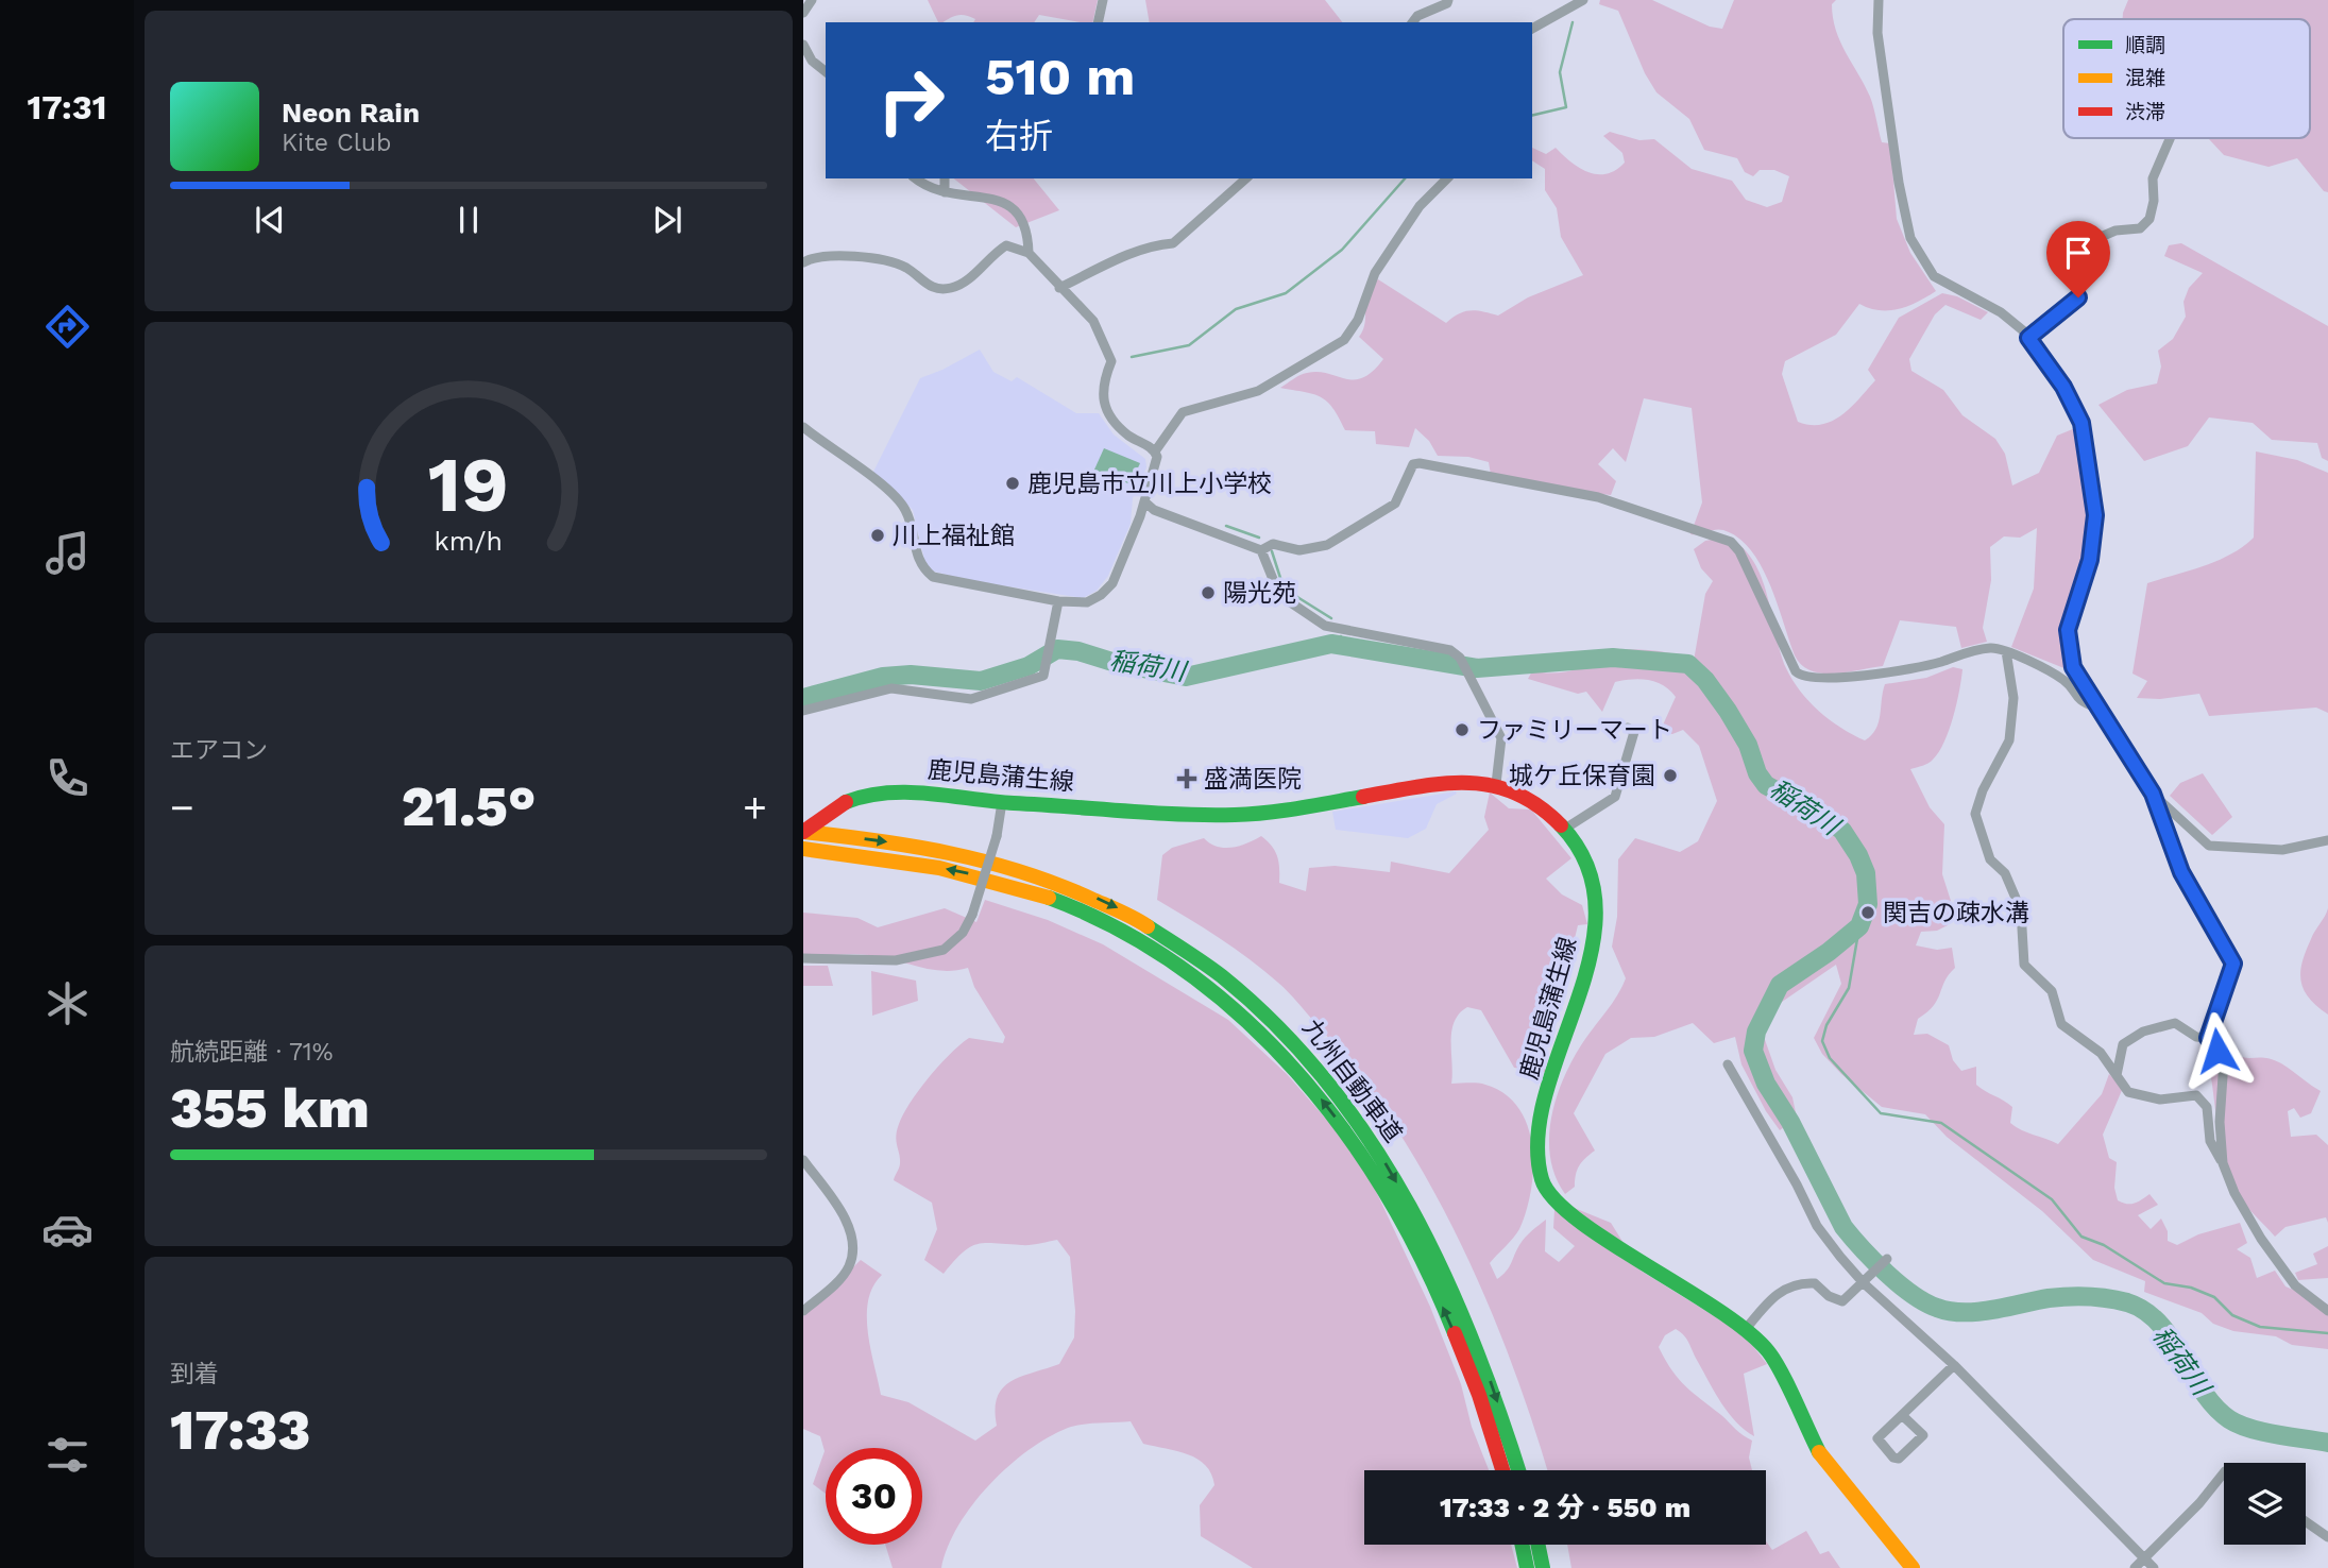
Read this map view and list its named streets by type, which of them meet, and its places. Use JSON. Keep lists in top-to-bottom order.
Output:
{
  "streets": {
    "main road": ["鹿児島蒲生線", "九州自動車道"]
  },
  "crossings": [
    ["鹿児島蒲生線", "九州自動車道"]
  ],
  "water": ["稲荷川"],
  "places": {
    "other": [
      "鹿児島市立川上小学校",
      "川上福祉館",
      "陽光苑",
      "ファミリーマート",
      "城ケ丘保育園",
      "関吉の疎水溝"
    ],
    "health": ["盛満医院"]
  },
  "legend": ["順調", "混雑", "渋滞"],
  "page": {
    "tabs": "17:31",
    "turn": ["510 m", "右折"],
    "song": ["Neon Rain", "Kite Club"],
    "tile": [
      "エアコン",
      ["航続距離 · 71%", "355 km"],
      ["到着", "17:33"]
    ],
    "heat": ["−", "21.5°", "+"],
    "limit": "30",
    "trip": "17:33 · 2 分 · 550 m",
    "gauge": ["19", "km/h"]
  }
}
